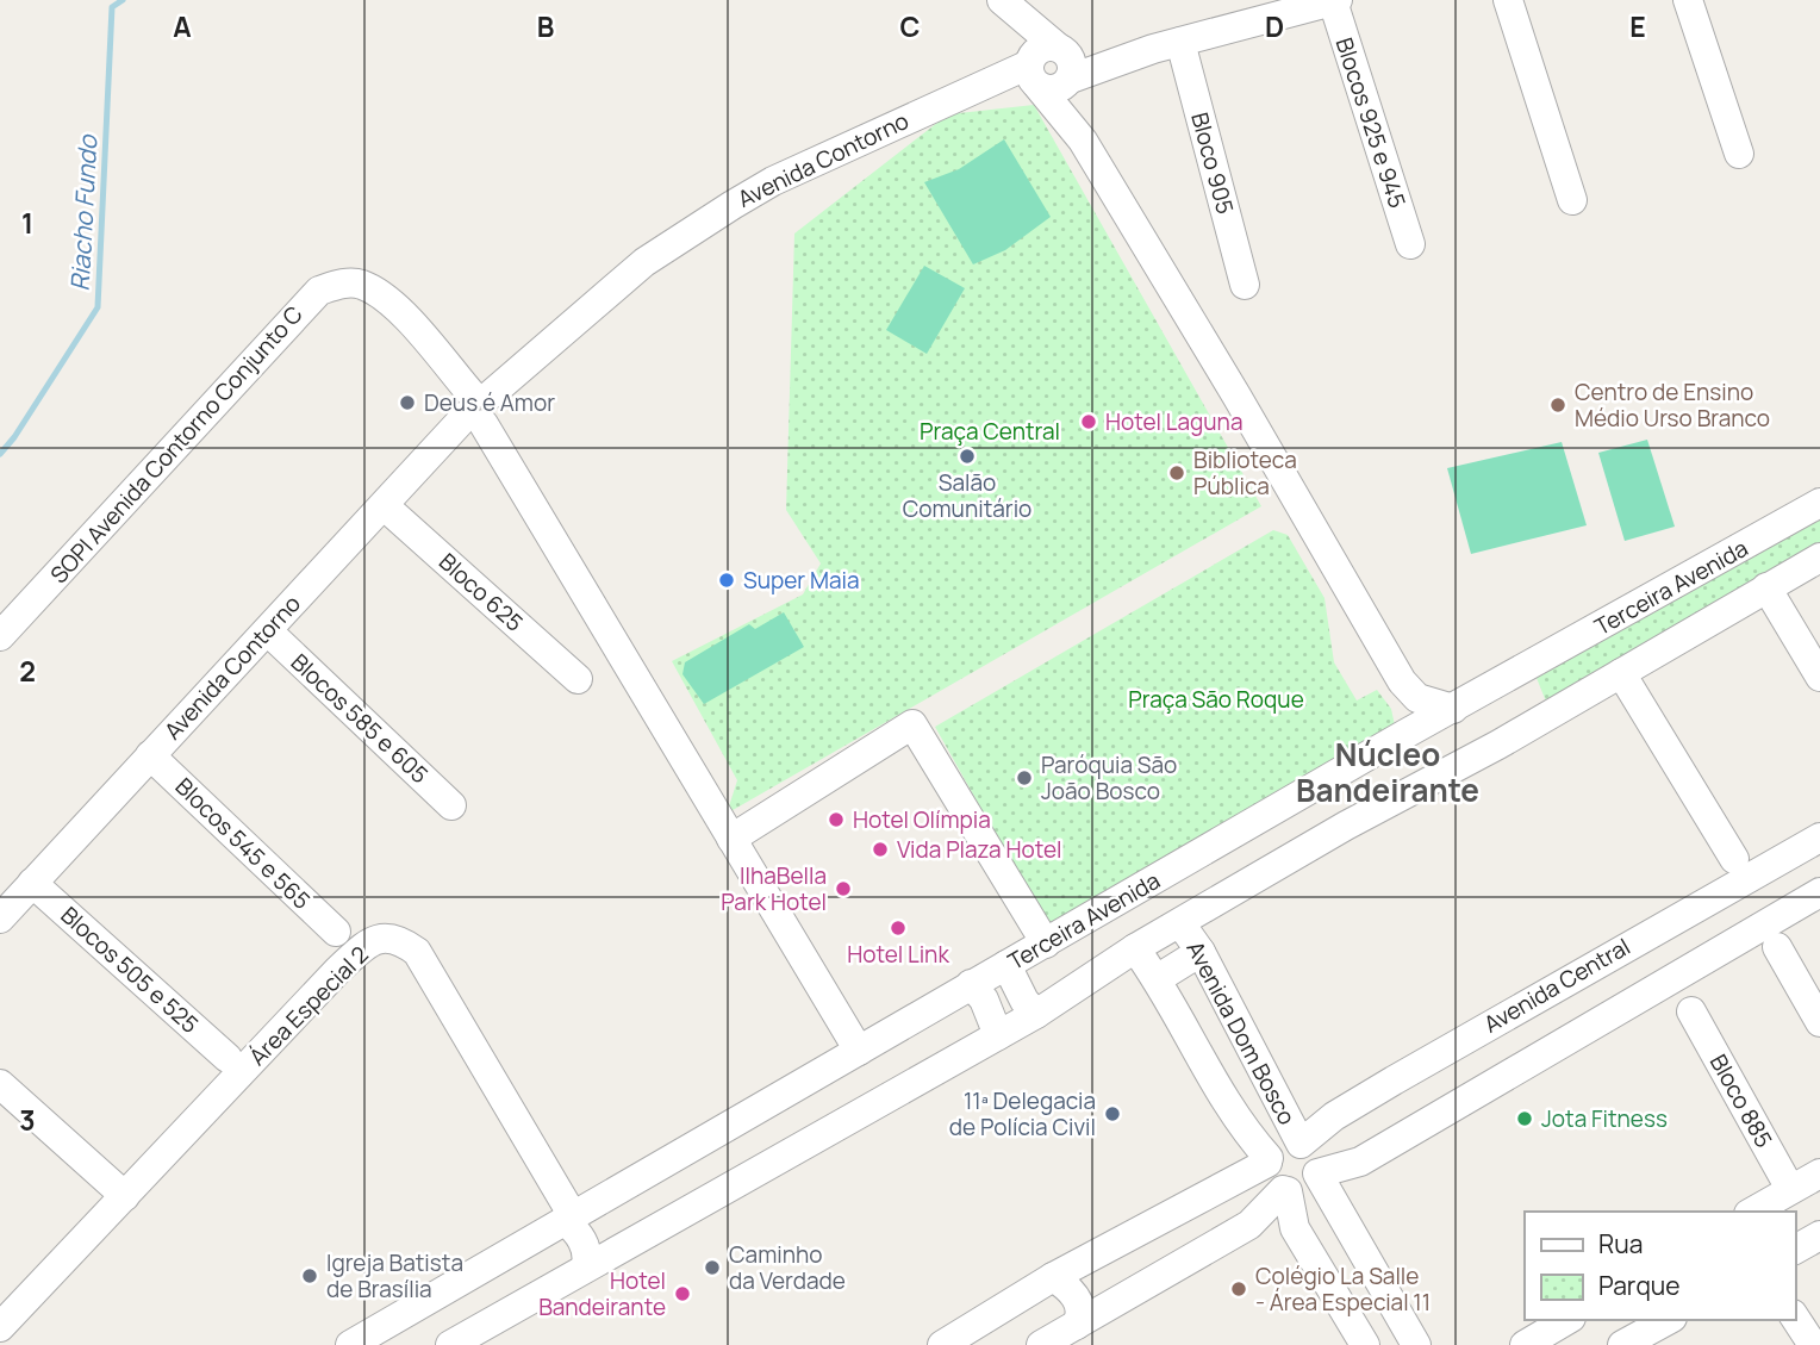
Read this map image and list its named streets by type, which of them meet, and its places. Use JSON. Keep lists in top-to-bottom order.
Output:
{
  "streets": {
    "street": [
      "Blocos 925 e 945",
      "Avenida Contorno",
      "Bloco 905",
      "SOPI Avenida Contorno Conjunto C",
      "Terceira Avenida",
      "Bloco 625",
      "Blocos 585 e 605",
      "Blocos 545 e 565",
      "Blocos 505 e 525",
      "Avenida Central",
      "Área Especial 2",
      "Avenida Dom Bosco",
      "Bloco 885"
    ]
  },
  "crossings": [
    ["Blocos 925 e 945", "Avenida Contorno"],
    ["Avenida Contorno", "Bloco 905"],
    ["Avenida Contorno", "SOPI Avenida Contorno Conjunto C"],
    ["Avenida Contorno", "Bloco 625"],
    ["Avenida Contorno", "Blocos 585 e 605"],
    ["Avenida Contorno", "Blocos 545 e 565"],
    ["Avenida Contorno", "Blocos 505 e 525"],
    ["SOPI Avenida Contorno Conjunto C", "Terceira Avenida"],
    ["Terceira Avenida", "Área Especial 2"],
    ["Terceira Avenida", "Avenida Dom Bosco"],
    ["Avenida Central", "Avenida Dom Bosco"]
  ],
  "districts": ["Núcleo Bandeirante"],
  "water": ["Riacho Fundo"],
  "parks": ["Praça Central", "Praça São Roque"],
  "places": [
    "Deus é Amor",
    "Centro de Ensino Médio Urso Branco",
    "Hotel Laguna",
    "Salão Comunitário",
    "Biblioteca Pública",
    "Super Maia",
    "Paróquia São João Bosco",
    "Hotel Olímpia",
    "Vida Plaza Hotel",
    "IlhaBella Park Hotel",
    "Hotel Link",
    "11ª Delegacia de Polícia Civil",
    "Jota Fitness",
    "Caminho da Verdade",
    "Igreja Batista de Brasília",
    "Colégio La Salle - Área Especial 11",
    "Hotel Bandeirante"
  ],
  "legend": ["Rua", "Parque"],
  "grid": {
    "columns": [
      "A",
      "B",
      "C",
      "D",
      "E"
    ],
    "rows": ["1", "2", "3"]
  }
}
